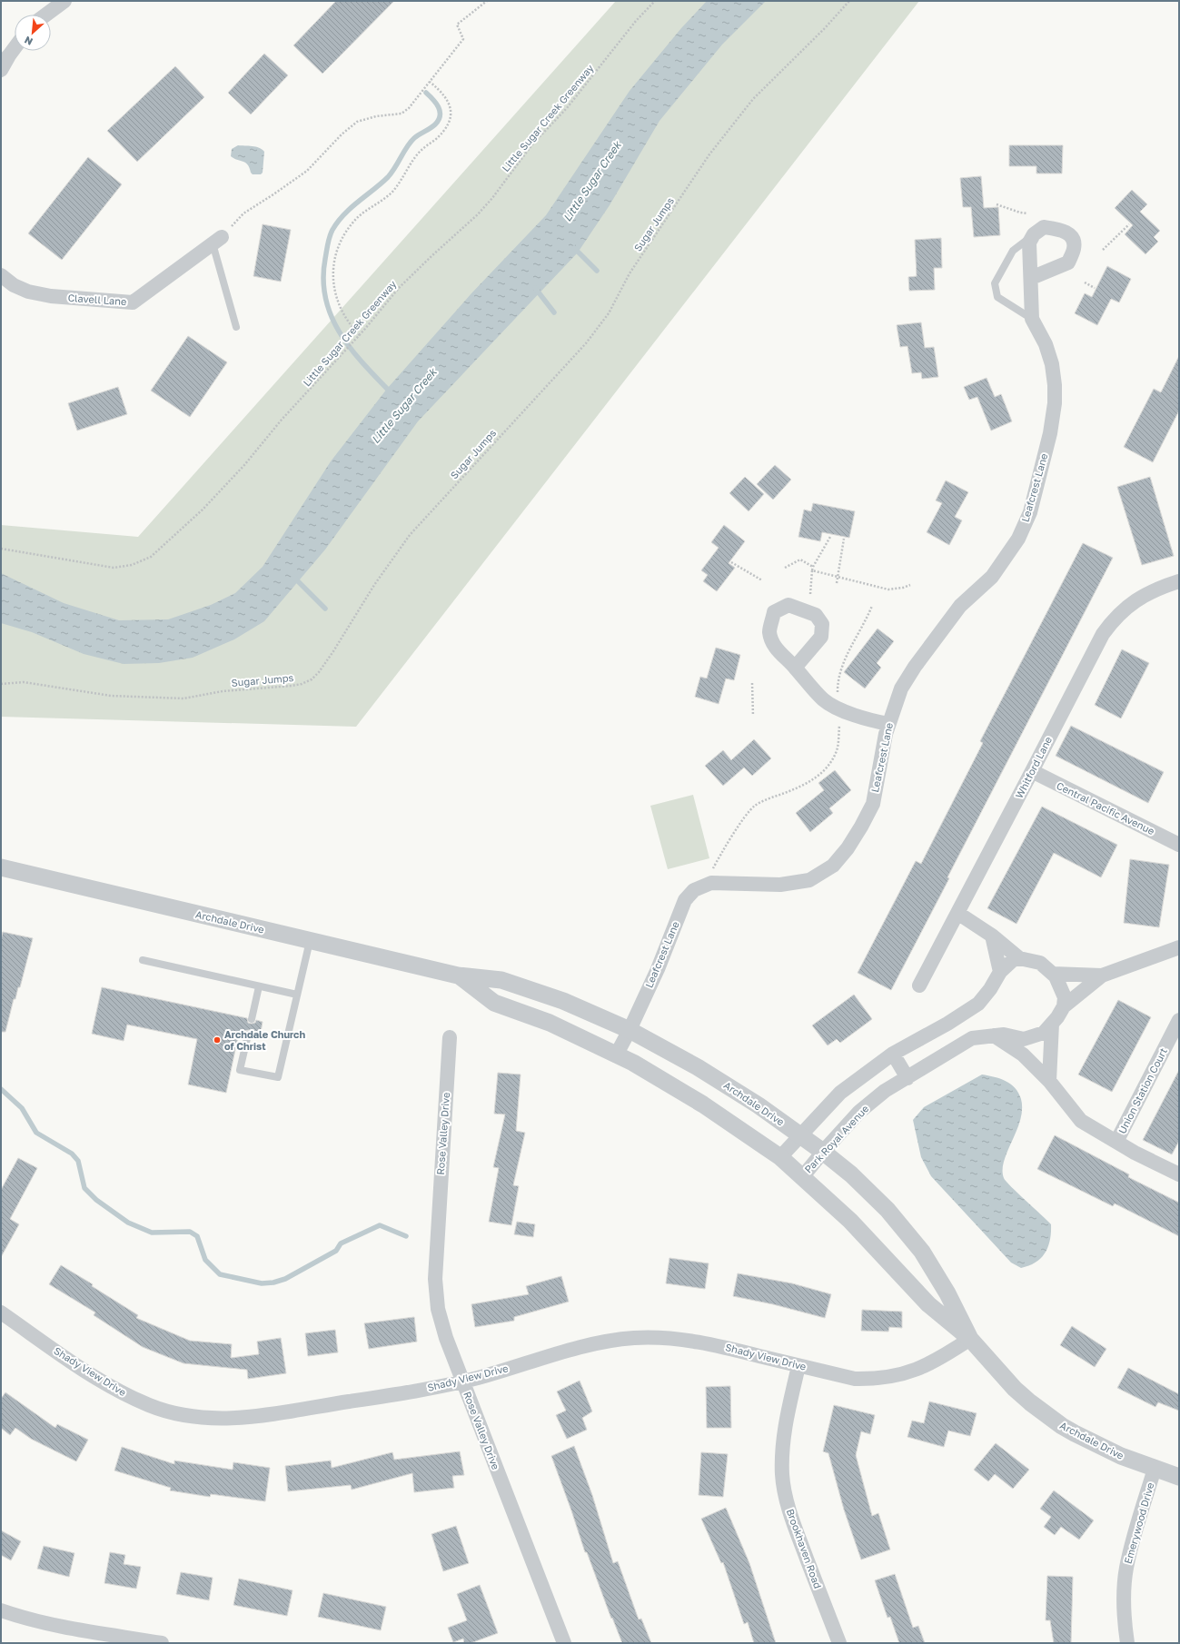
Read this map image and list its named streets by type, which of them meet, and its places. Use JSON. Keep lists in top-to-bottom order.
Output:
{
  "streets": {
    "street": [
      "Clavell Lane",
      "Leafcrest Lane",
      "Whitford Lane",
      "Central Pacific Avenue",
      "Archdale Drive",
      "Union Station Court",
      "Rose Valley Drive",
      "Park Royal Avenue",
      "Shady View Drive",
      "Emerywood Drive",
      "Brookhaven Road"
    ],
    "path": ["Little Sugar Creek Greenway", "Sugar Jumps"]
  },
  "crossings": [
    ["Leafcrest Lane", "Archdale Drive"],
    ["Whitford Lane", "Central Pacific Avenue"],
    ["Archdale Drive", "Park Royal Avenue"],
    ["Archdale Drive", "Shady View Drive"],
    ["Archdale Drive", "Emerywood Drive"],
    ["Rose Valley Drive", "Shady View Drive"],
    ["Shady View Drive", "Brookhaven Road"]
  ],
  "water": ["Little Sugar Creek"],
  "places": ["Archdale Church of Christ"],
  "north": "bottom left"
}
